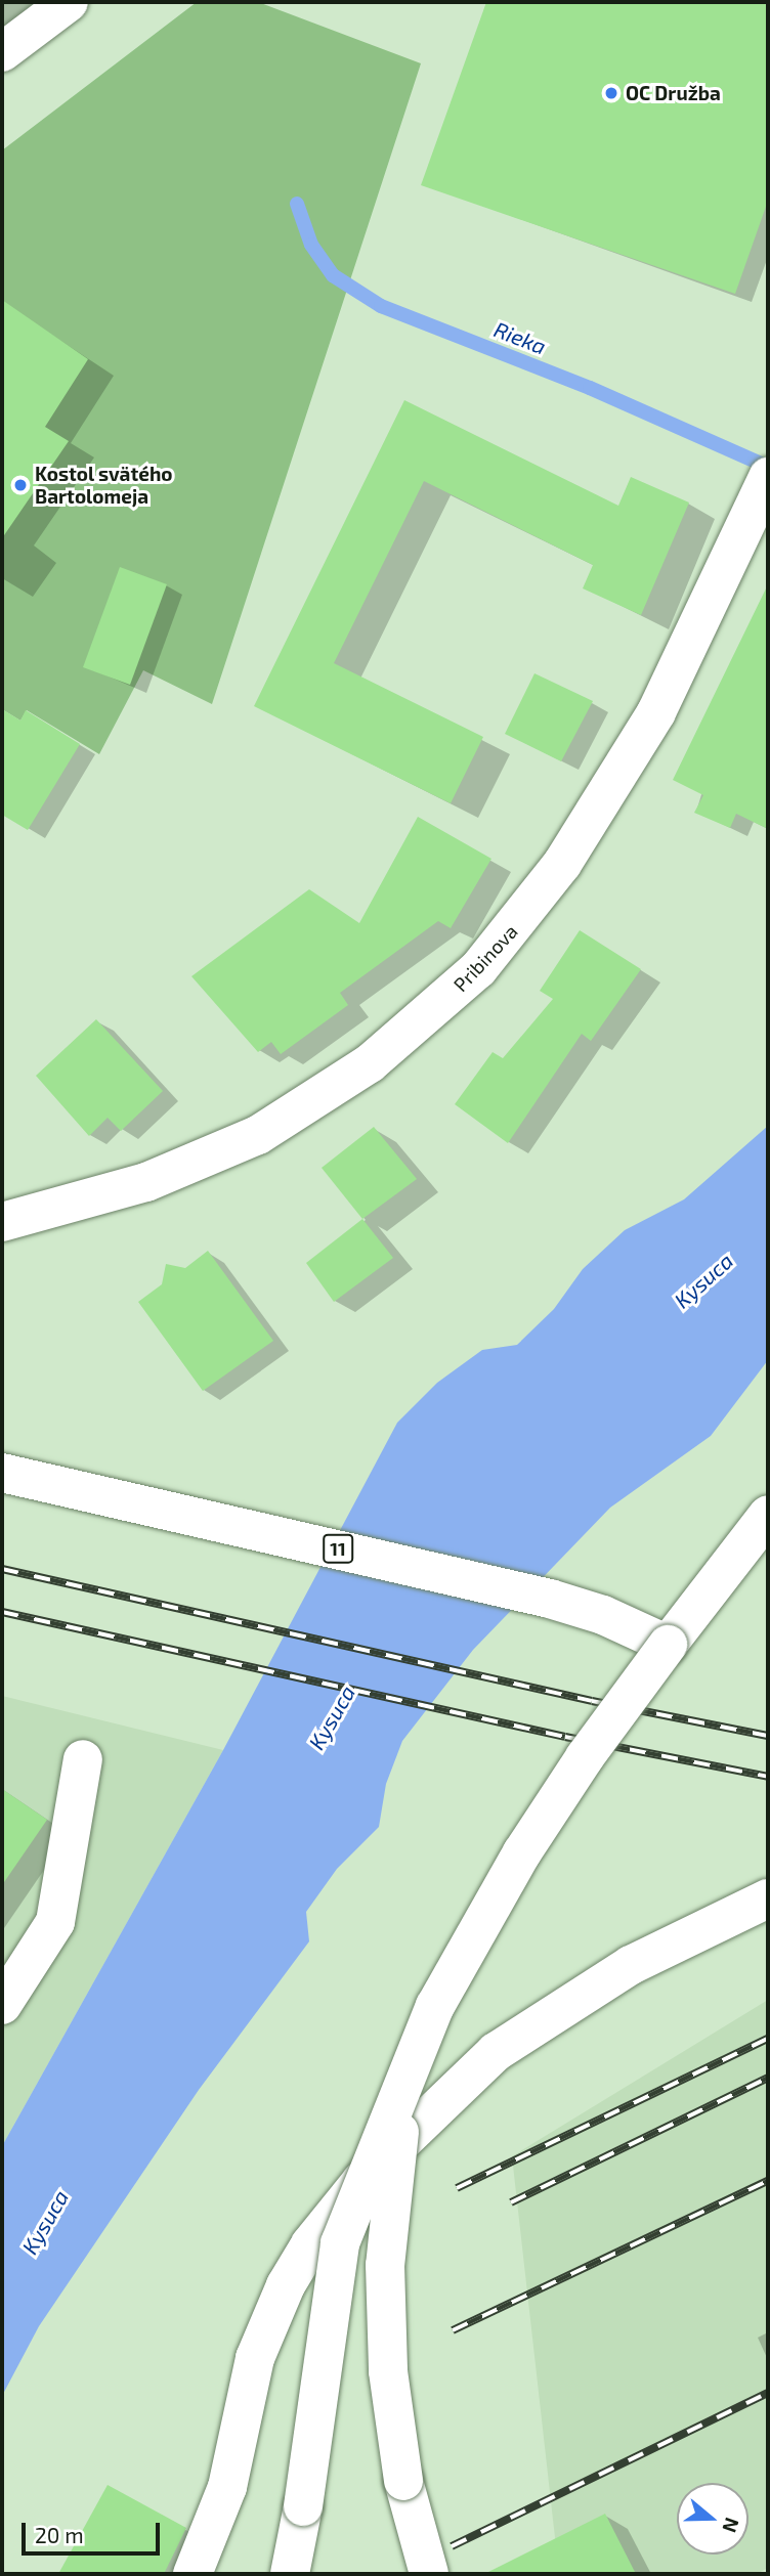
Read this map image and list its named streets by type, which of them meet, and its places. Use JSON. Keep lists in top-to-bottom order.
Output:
{
  "streets": {
    "street": ["Pribinova", "11"]
  },
  "water": ["Rieka", "Kysuca"],
  "places": ["OC Družba", "Kostol svätého Bartolomeja"],
  "scale_bar": "20 m",
  "north": "right"
}
